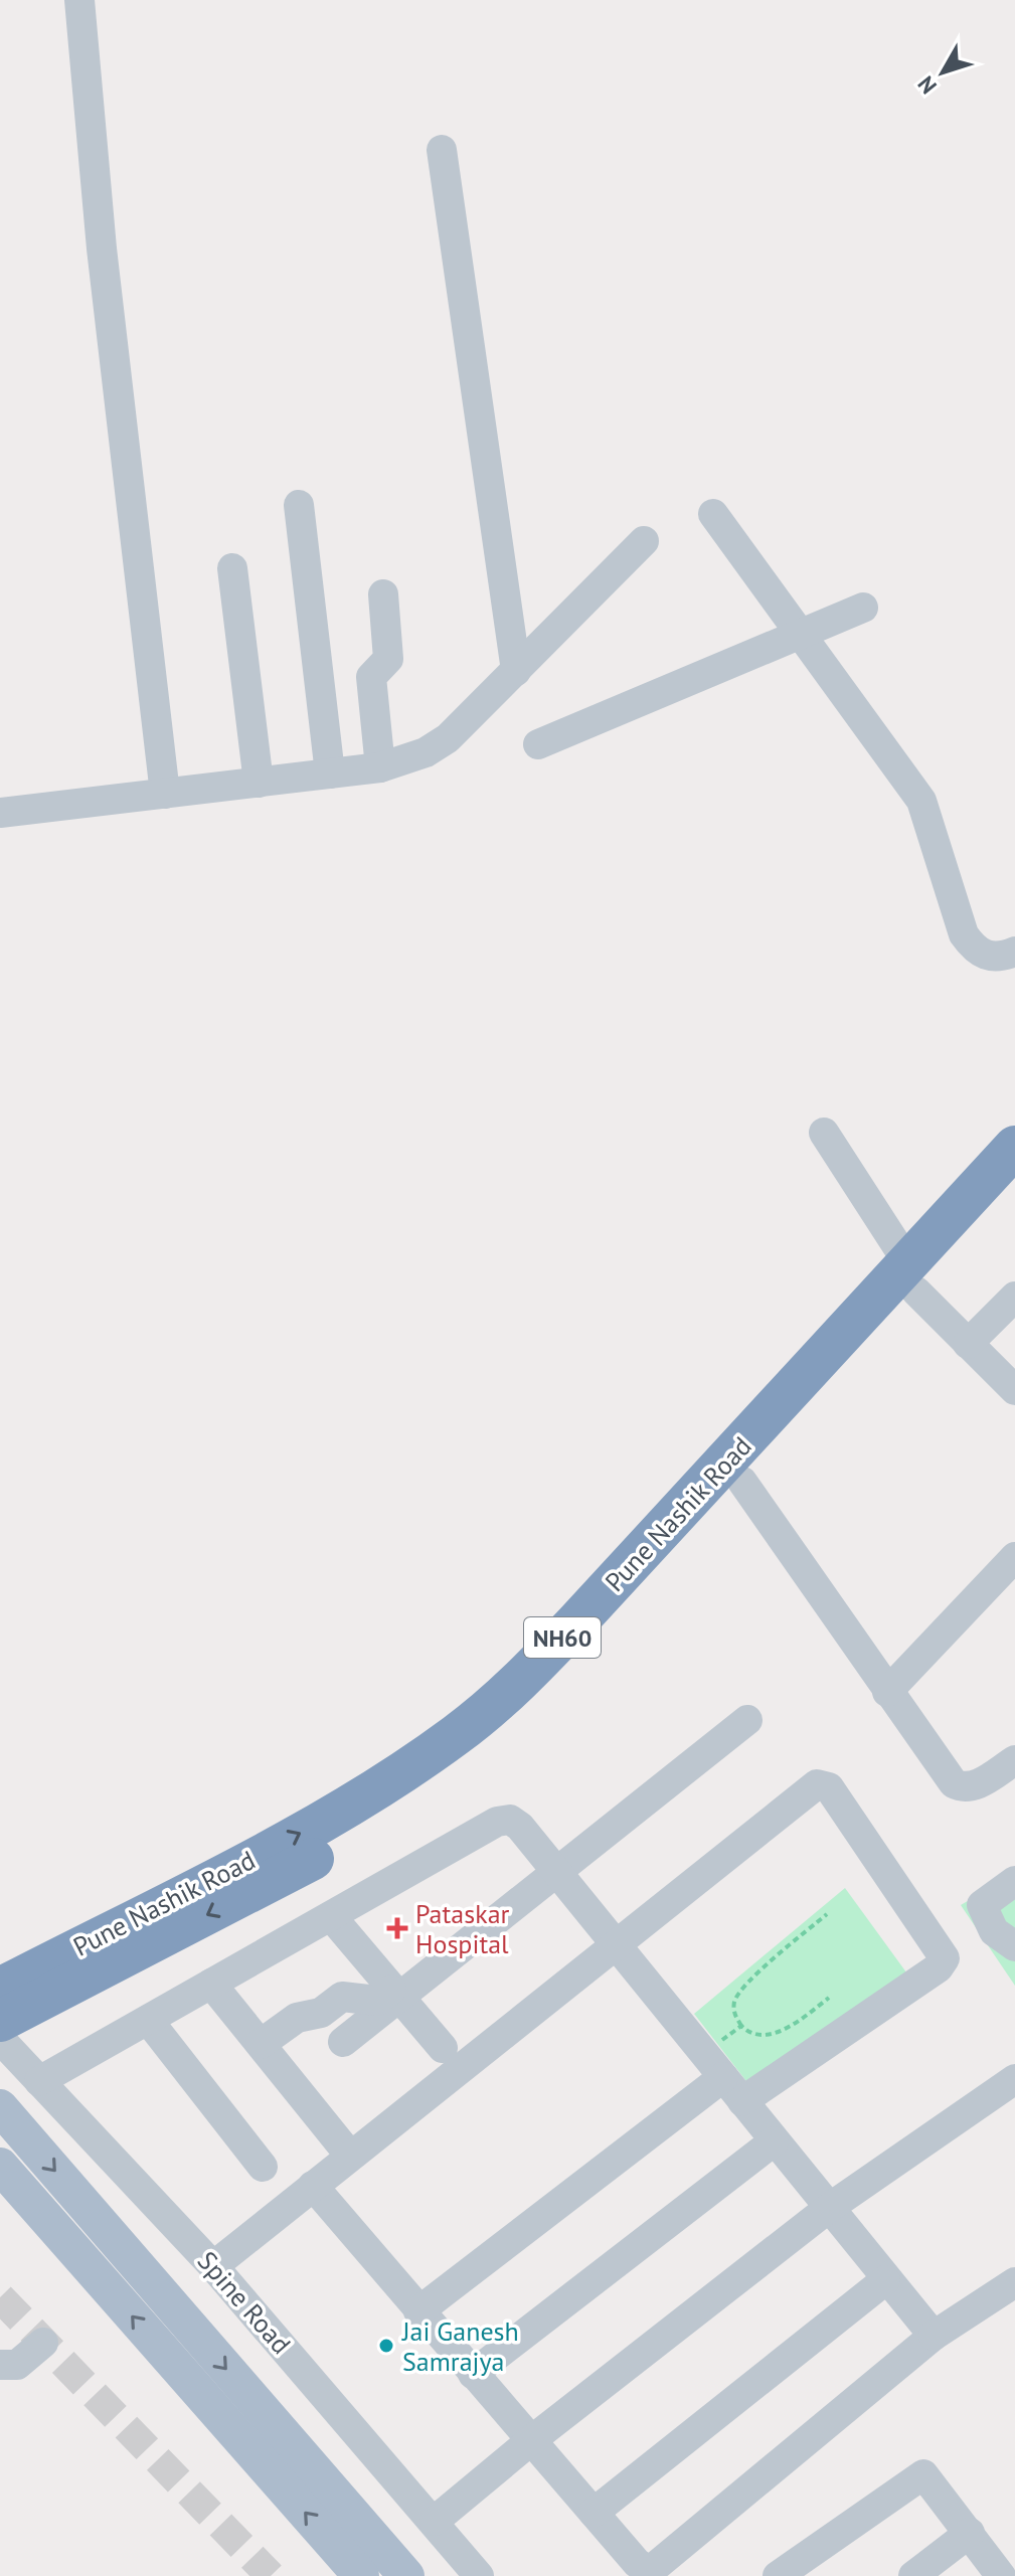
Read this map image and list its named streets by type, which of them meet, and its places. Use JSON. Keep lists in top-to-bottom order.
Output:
{
  "streets": {
    "highway": ["Pune Nashik Road", "NH60"],
    "street": ["Spine Road"]
  },
  "crossings": [
    ["Pune Nashik Road", "Spine Road"]
  ],
  "places": {
    "health": ["Pataskar Hospital"],
    "other": ["Jai Ganesh Samrajya"]
  },
  "north": "bottom left"
}
